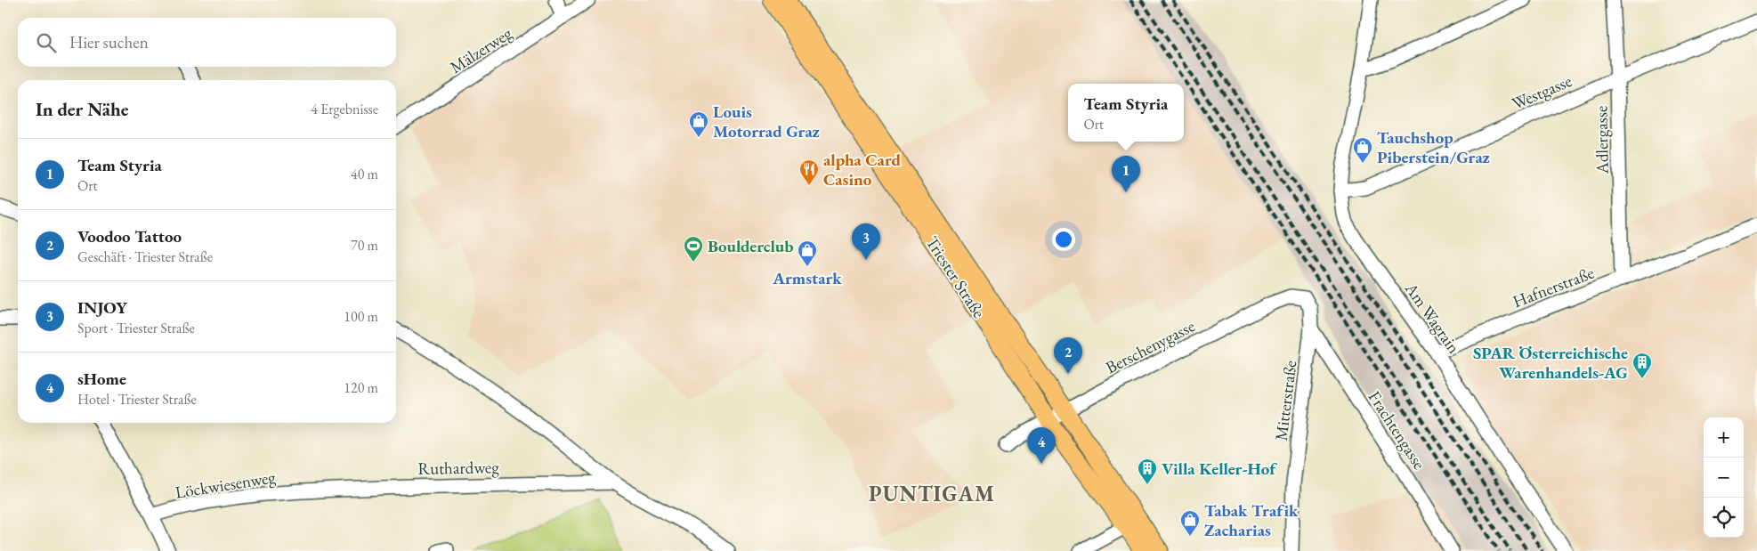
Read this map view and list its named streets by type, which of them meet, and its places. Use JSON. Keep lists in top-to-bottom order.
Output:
{
  "streets": {
    "main road": ["Triester Straße"],
    "street": [
      "Mälzerweg",
      "Westgasse",
      "Adlergasse",
      "Hafnerstraße",
      "Am Wagrain",
      "Berschenygasse",
      "Mitterstraße",
      "Frachtengasse",
      "Ruthardweg",
      "Löckwiesenweg"
    ]
  },
  "crossings": [
    ["Westgasse", "Adlergasse"],
    ["Westgasse", "Am Wagrain"],
    ["Adlergasse", "Hafnerstraße"],
    ["Triester Straße", "Berschenygasse"],
    ["Hafnerstraße", "Am Wagrain"],
    ["Berschenygasse", "Mitterstraße"],
    ["Mitterstraße", "Frachtengasse"],
    ["Ruthardweg", "Löckwiesenweg"]
  ],
  "districts": ["PUNTIGAM"],
  "places": {
    "shop": [
      "Louis Motorrad Graz",
      "Tauchshop Piberstein/Graz",
      "Armstark",
      "Tabak Trafik Zacharias"
    ],
    "restaurant": ["alpha Card Casino"],
    "sports": ["Boulderclub"],
    "building": ["SPAR Österreichische Warenhandels-AG", "Villa Keller-Hof"]
  },
  "page": {
    "search": "Hier suchen",
    "heading": ["In der Nähe", "4 Ergebnisse"],
    "popup": ["Team Styria", "Ort"],
    "list": [
      {
        "mark": "1",
        "name": "Team Styria",
        "note": "Ort",
        "value": "40 m"
      },
      {
        "mark": "2",
        "name": "Voodoo Tattoo",
        "note": "Geschäft · Triester Straße",
        "value": "70 m"
      },
      {
        "mark": "3",
        "name": "INJOY",
        "note": "Sport · Triester Straße",
        "value": "100 m"
      },
      {
        "mark": "4",
        "name": "sHome",
        "note": "Hotel · Triester Straße",
        "value": "120 m"
      }
    ],
    "pins": [
      "1",
      "3",
      "2",
      "4"
    ],
    "map_buttons": ["+", "−"]
  }
}
